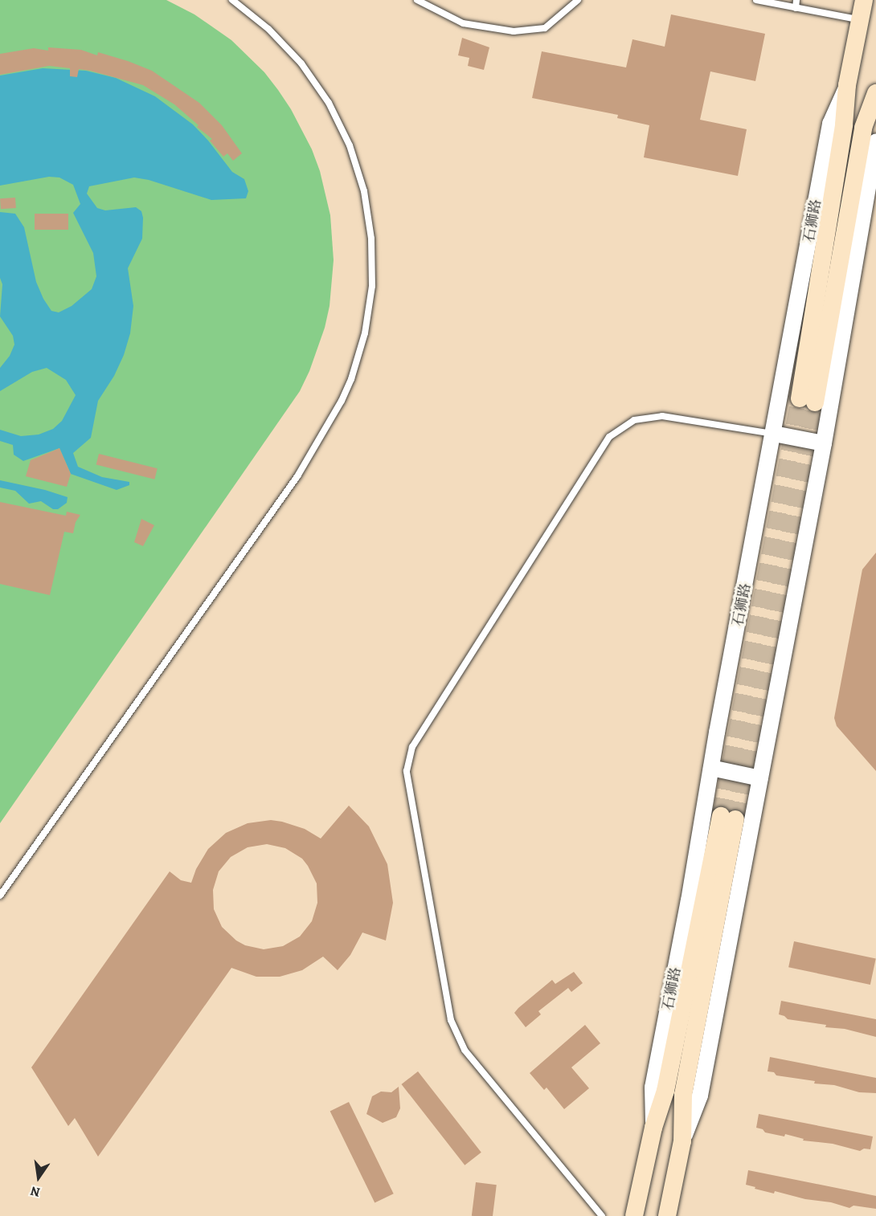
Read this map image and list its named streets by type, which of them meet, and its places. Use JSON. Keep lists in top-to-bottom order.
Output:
{
  "streets": {
    "main road": ["石狮路"]
  },
  "north": "bottom"
}
